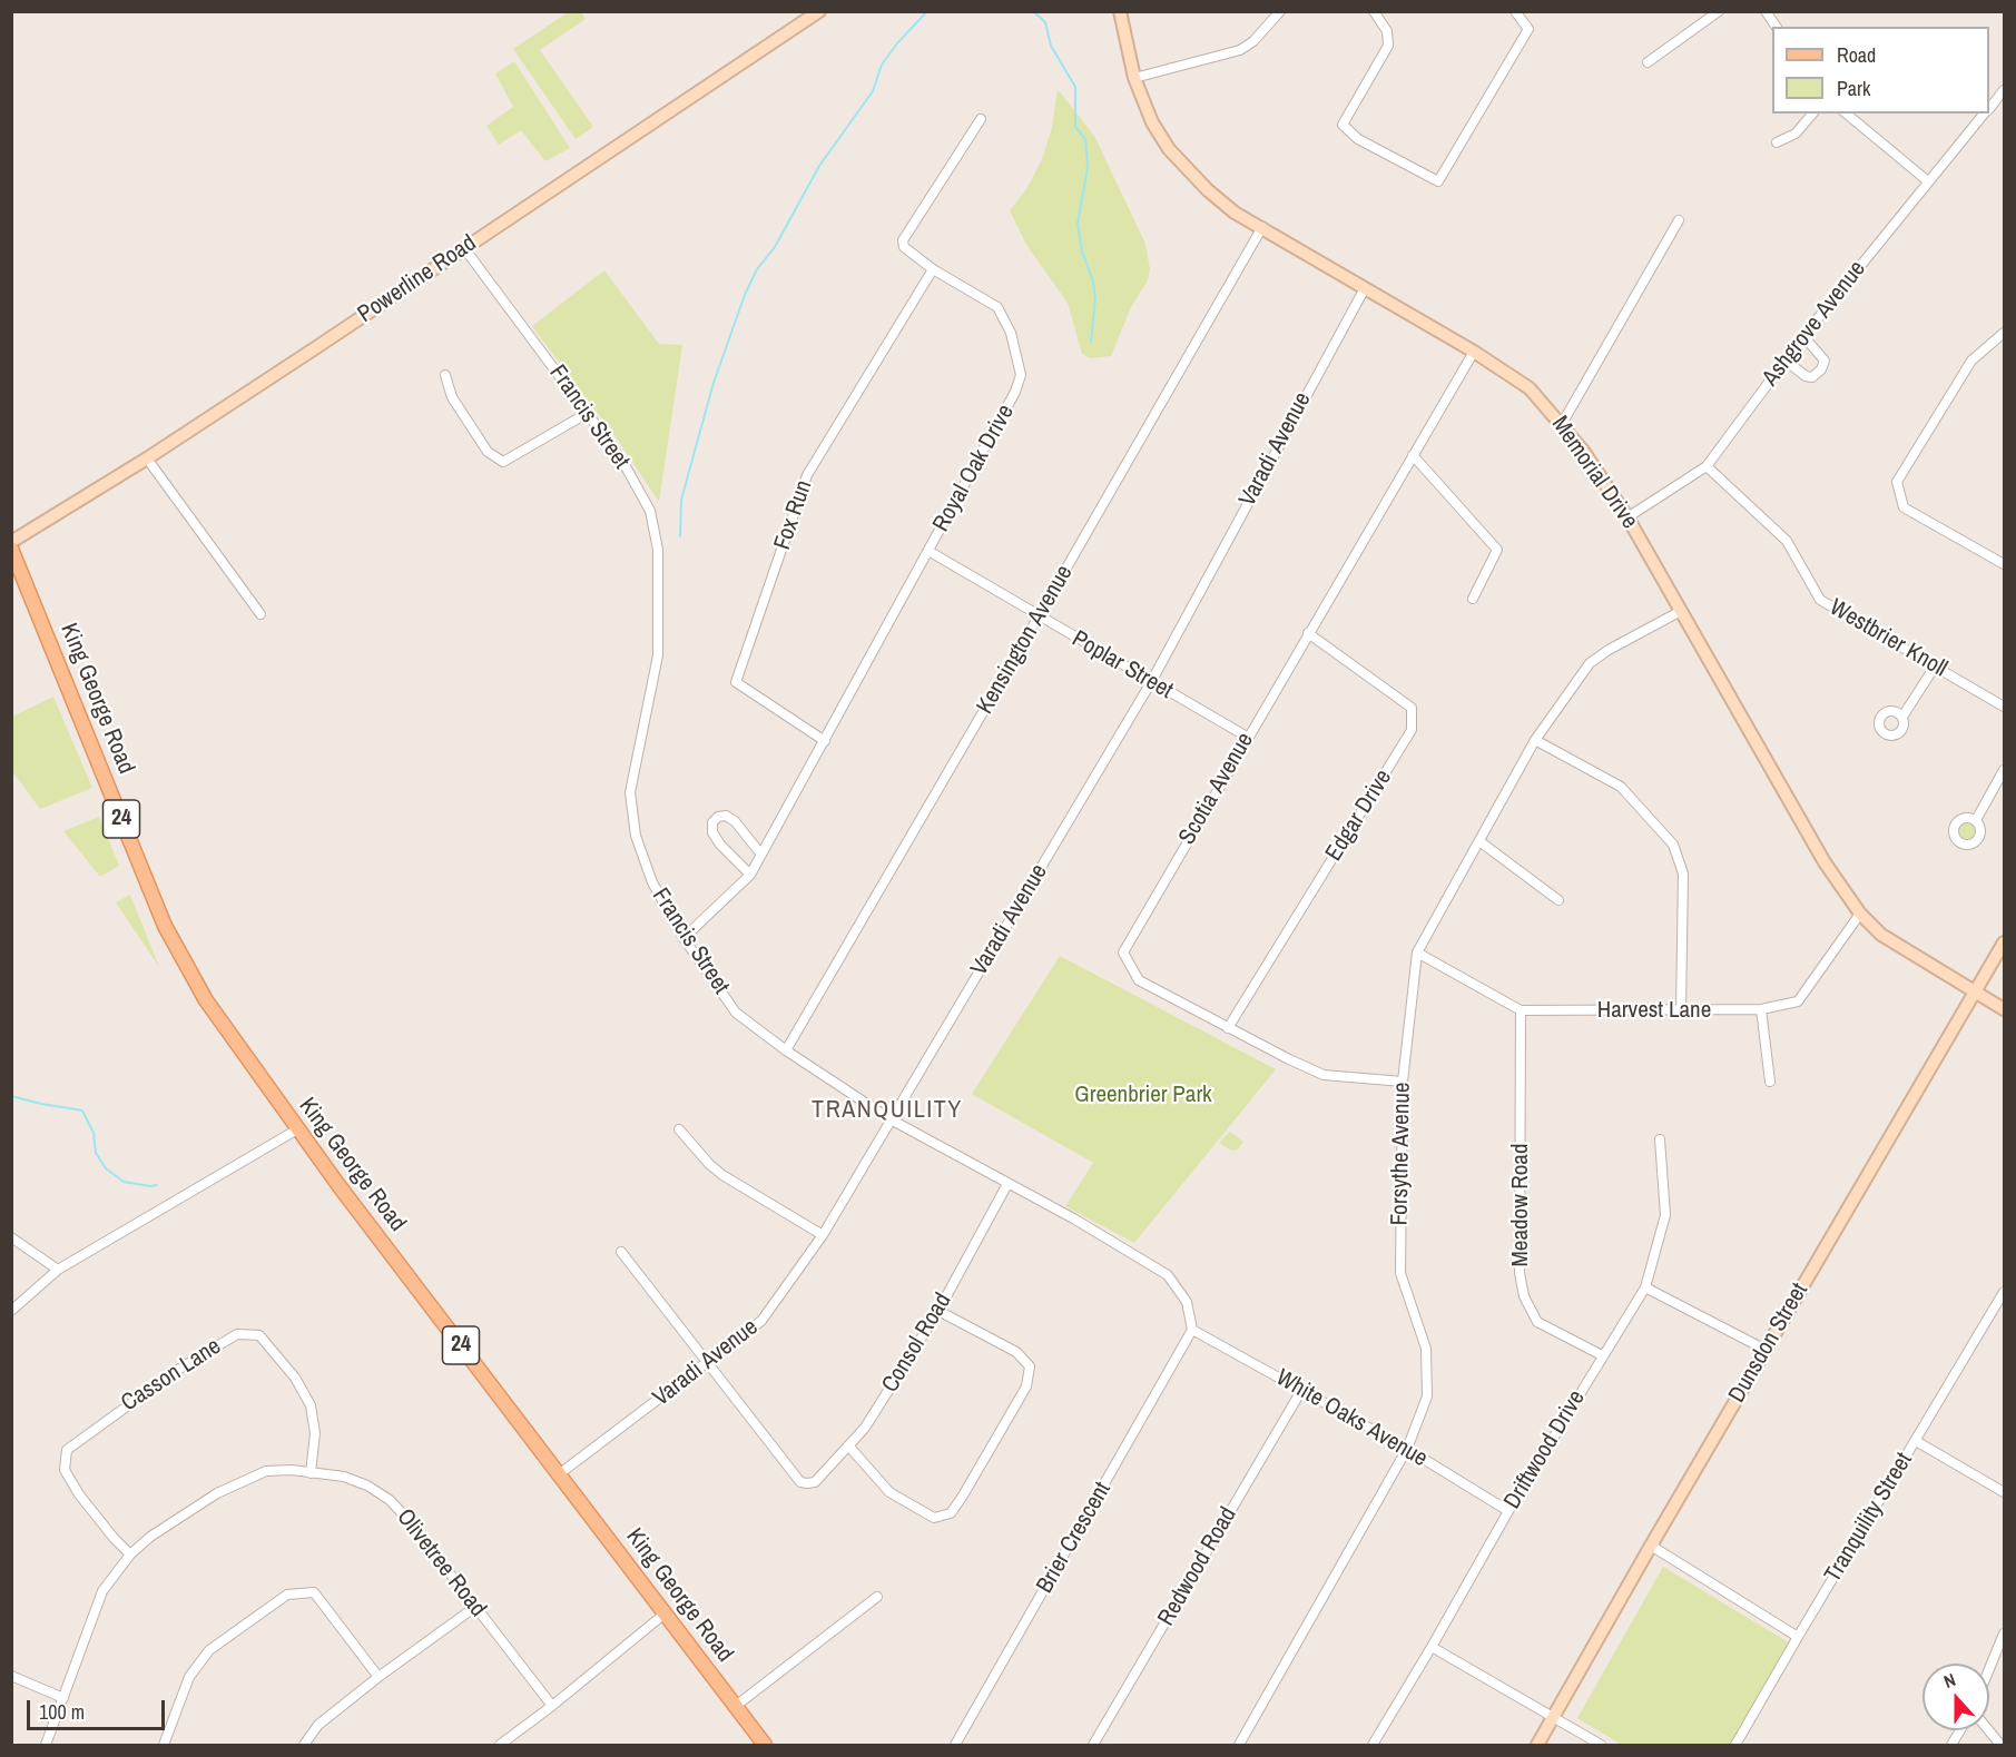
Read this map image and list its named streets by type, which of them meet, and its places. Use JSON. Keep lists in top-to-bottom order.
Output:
{
  "streets": {
    "main road": [
      "Powerline Road",
      "Memorial Drive",
      "King George Road",
      "24",
      "Dunsdon Street"
    ],
    "street": [
      "Ashgrove Avenue",
      "Francis Street",
      "Varadi Avenue",
      "Royal Oak Drive",
      "Fox Run",
      "Westbrier Knoll",
      "Kensington Avenue",
      "Poplar Street",
      "Scotia Avenue",
      "Edgar Drive",
      "Harvest Lane",
      "Forsythe Avenue",
      "Meadow Road",
      "Consol Road",
      "Casson Lane",
      "White Oaks Avenue",
      "Driftwood Drive",
      "Tranquility Street",
      "Brier Crescent",
      "Olivetree Road",
      "Redwood Road"
    ]
  },
  "crossings": [
    ["Powerline Road", "Francis Street"],
    ["Ashgrove Avenue", "Memorial Drive"],
    ["Ashgrove Avenue", "Westbrier Knoll"],
    ["Francis Street", "Varadi Avenue"],
    ["Francis Street", "Royal Oak Drive"],
    ["Francis Street", "Kensington Avenue"],
    ["Francis Street", "Consol Road"],
    ["Francis Street", "White Oaks Avenue"],
    ["Francis Street", "Brier Crescent"],
    ["Varadi Avenue", "Memorial Drive"],
    ["Varadi Avenue", "Poplar Street"],
    ["Varadi Avenue", "King George Road"],
    ["Varadi Avenue", "Consol Road"],
    ["Royal Oak Drive", "Fox Run"],
    ["Royal Oak Drive", "Poplar Street"],
    ["Memorial Drive", "Kensington Avenue"],
    ["Memorial Drive", "Scotia Avenue"],
    ["Memorial Drive", "Harvest Lane"],
    ["Memorial Drive", "Forsythe Avenue"],
    ["Memorial Drive", "Dunsdon Street"],
    ["Kensington Avenue", "Poplar Street"],
    ["Poplar Street", "Scotia Avenue"],
    ["Scotia Avenue", "Edgar Drive"],
    ["Scotia Avenue", "Forsythe Avenue"],
    ["Harvest Lane", "Forsythe Avenue"],
    ["Harvest Lane", "Meadow Road"],
    ["Forsythe Avenue", "White Oaks Avenue"],
    ["Meadow Road", "Driftwood Drive"],
    ["Casson Lane", "Olivetree Road"],
    ["White Oaks Avenue", "Driftwood Drive"],
    ["White Oaks Avenue", "Brier Crescent"],
    ["White Oaks Avenue", "Redwood Road"]
  ],
  "districts": ["TRANQUILITY"],
  "parks": ["Greenbrier Park"],
  "legend": ["Road", "Park"],
  "scale_bar": "100 m",
  "north": "top"
}
